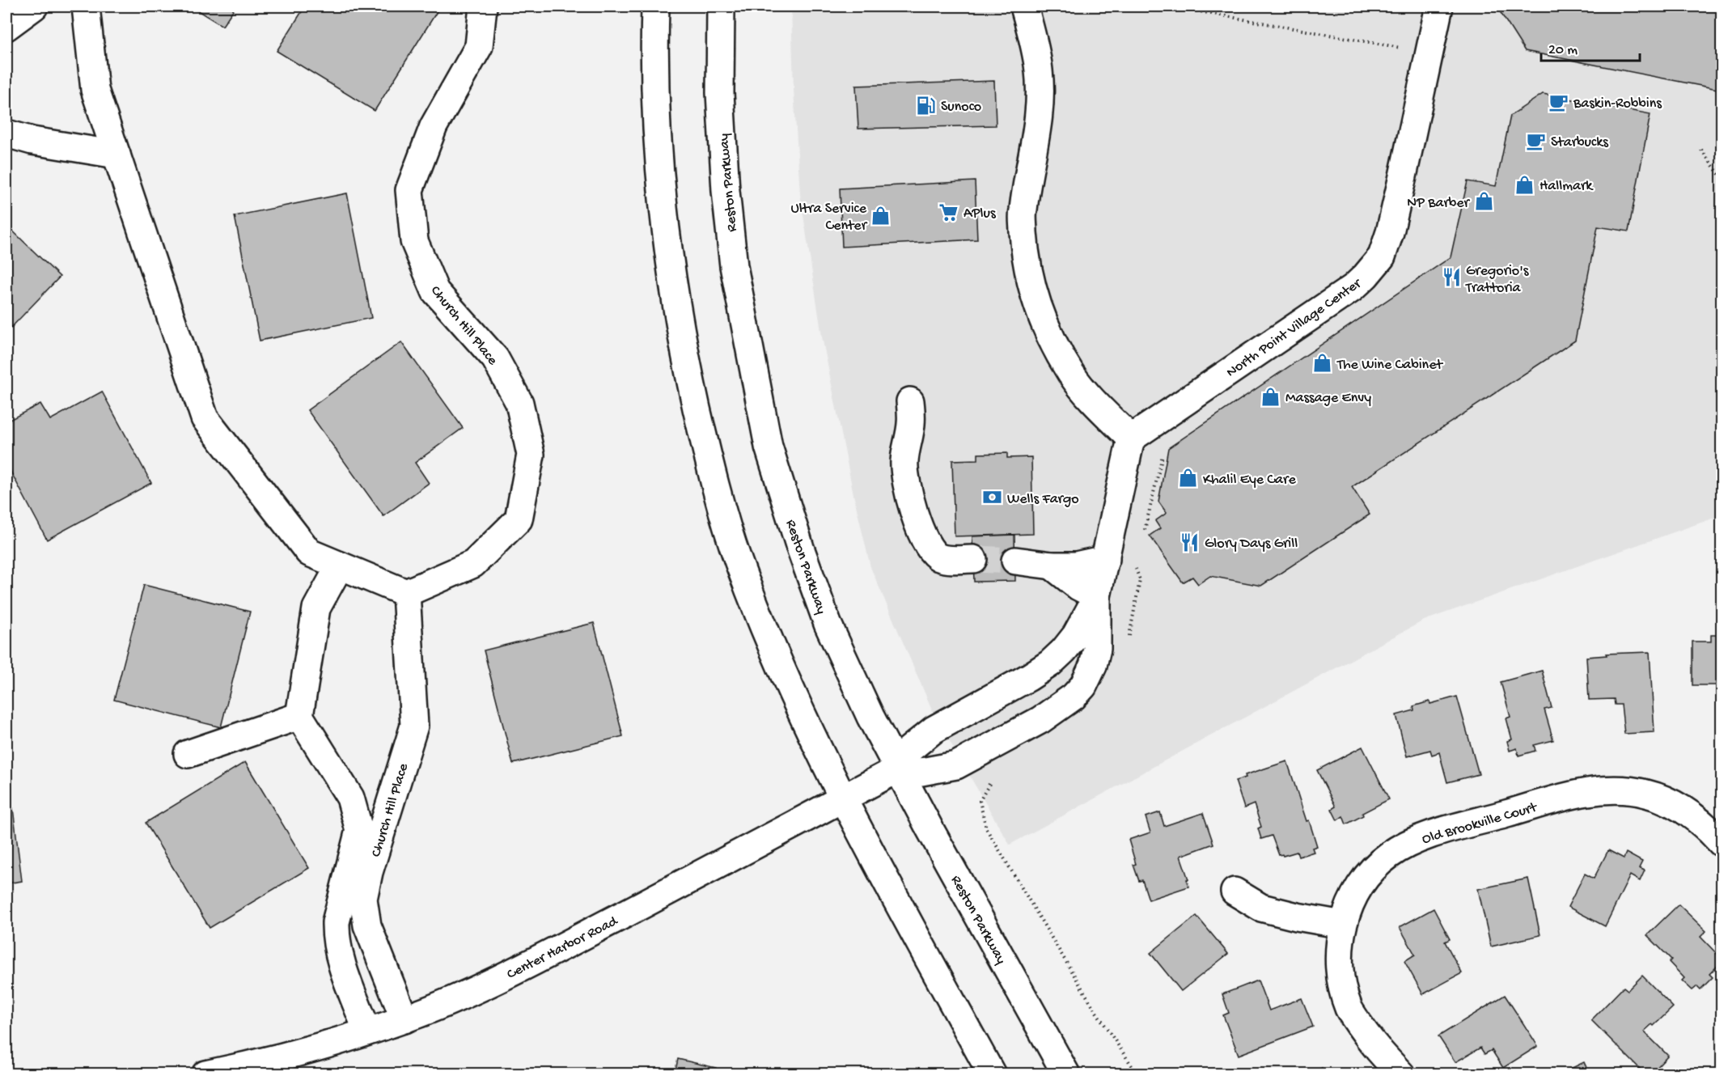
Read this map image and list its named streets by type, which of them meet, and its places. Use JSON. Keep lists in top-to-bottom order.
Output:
{
  "streets": {
    "street": [
      "Reston Parkway",
      "Church Hill Place",
      "North Point Village Center",
      "Old Brookville Court",
      "Center Harbor Road"
    ]
  },
  "crossings": [
    ["Reston Parkway", "Center Harbor Road"],
    ["Church Hill Place", "Center Harbor Road"]
  ],
  "places": {
    "cafe": ["Baskin-Robbins", "Starbucks"],
    "fuel station": ["Sunoco"],
    "shop": [
      "Hallmark",
      "NP Barber",
      "Ultra Service Center",
      "The Wine Cabinet",
      "Massage Envy",
      "Khalil Eye Care"
    ],
    "supermarket": ["APlus"],
    "restaurant": ["Gregorio's Trattoria", "Glory Days Grill"],
    "bank": ["Wells Fargo"]
  },
  "scale_bar": "20 m"
}
